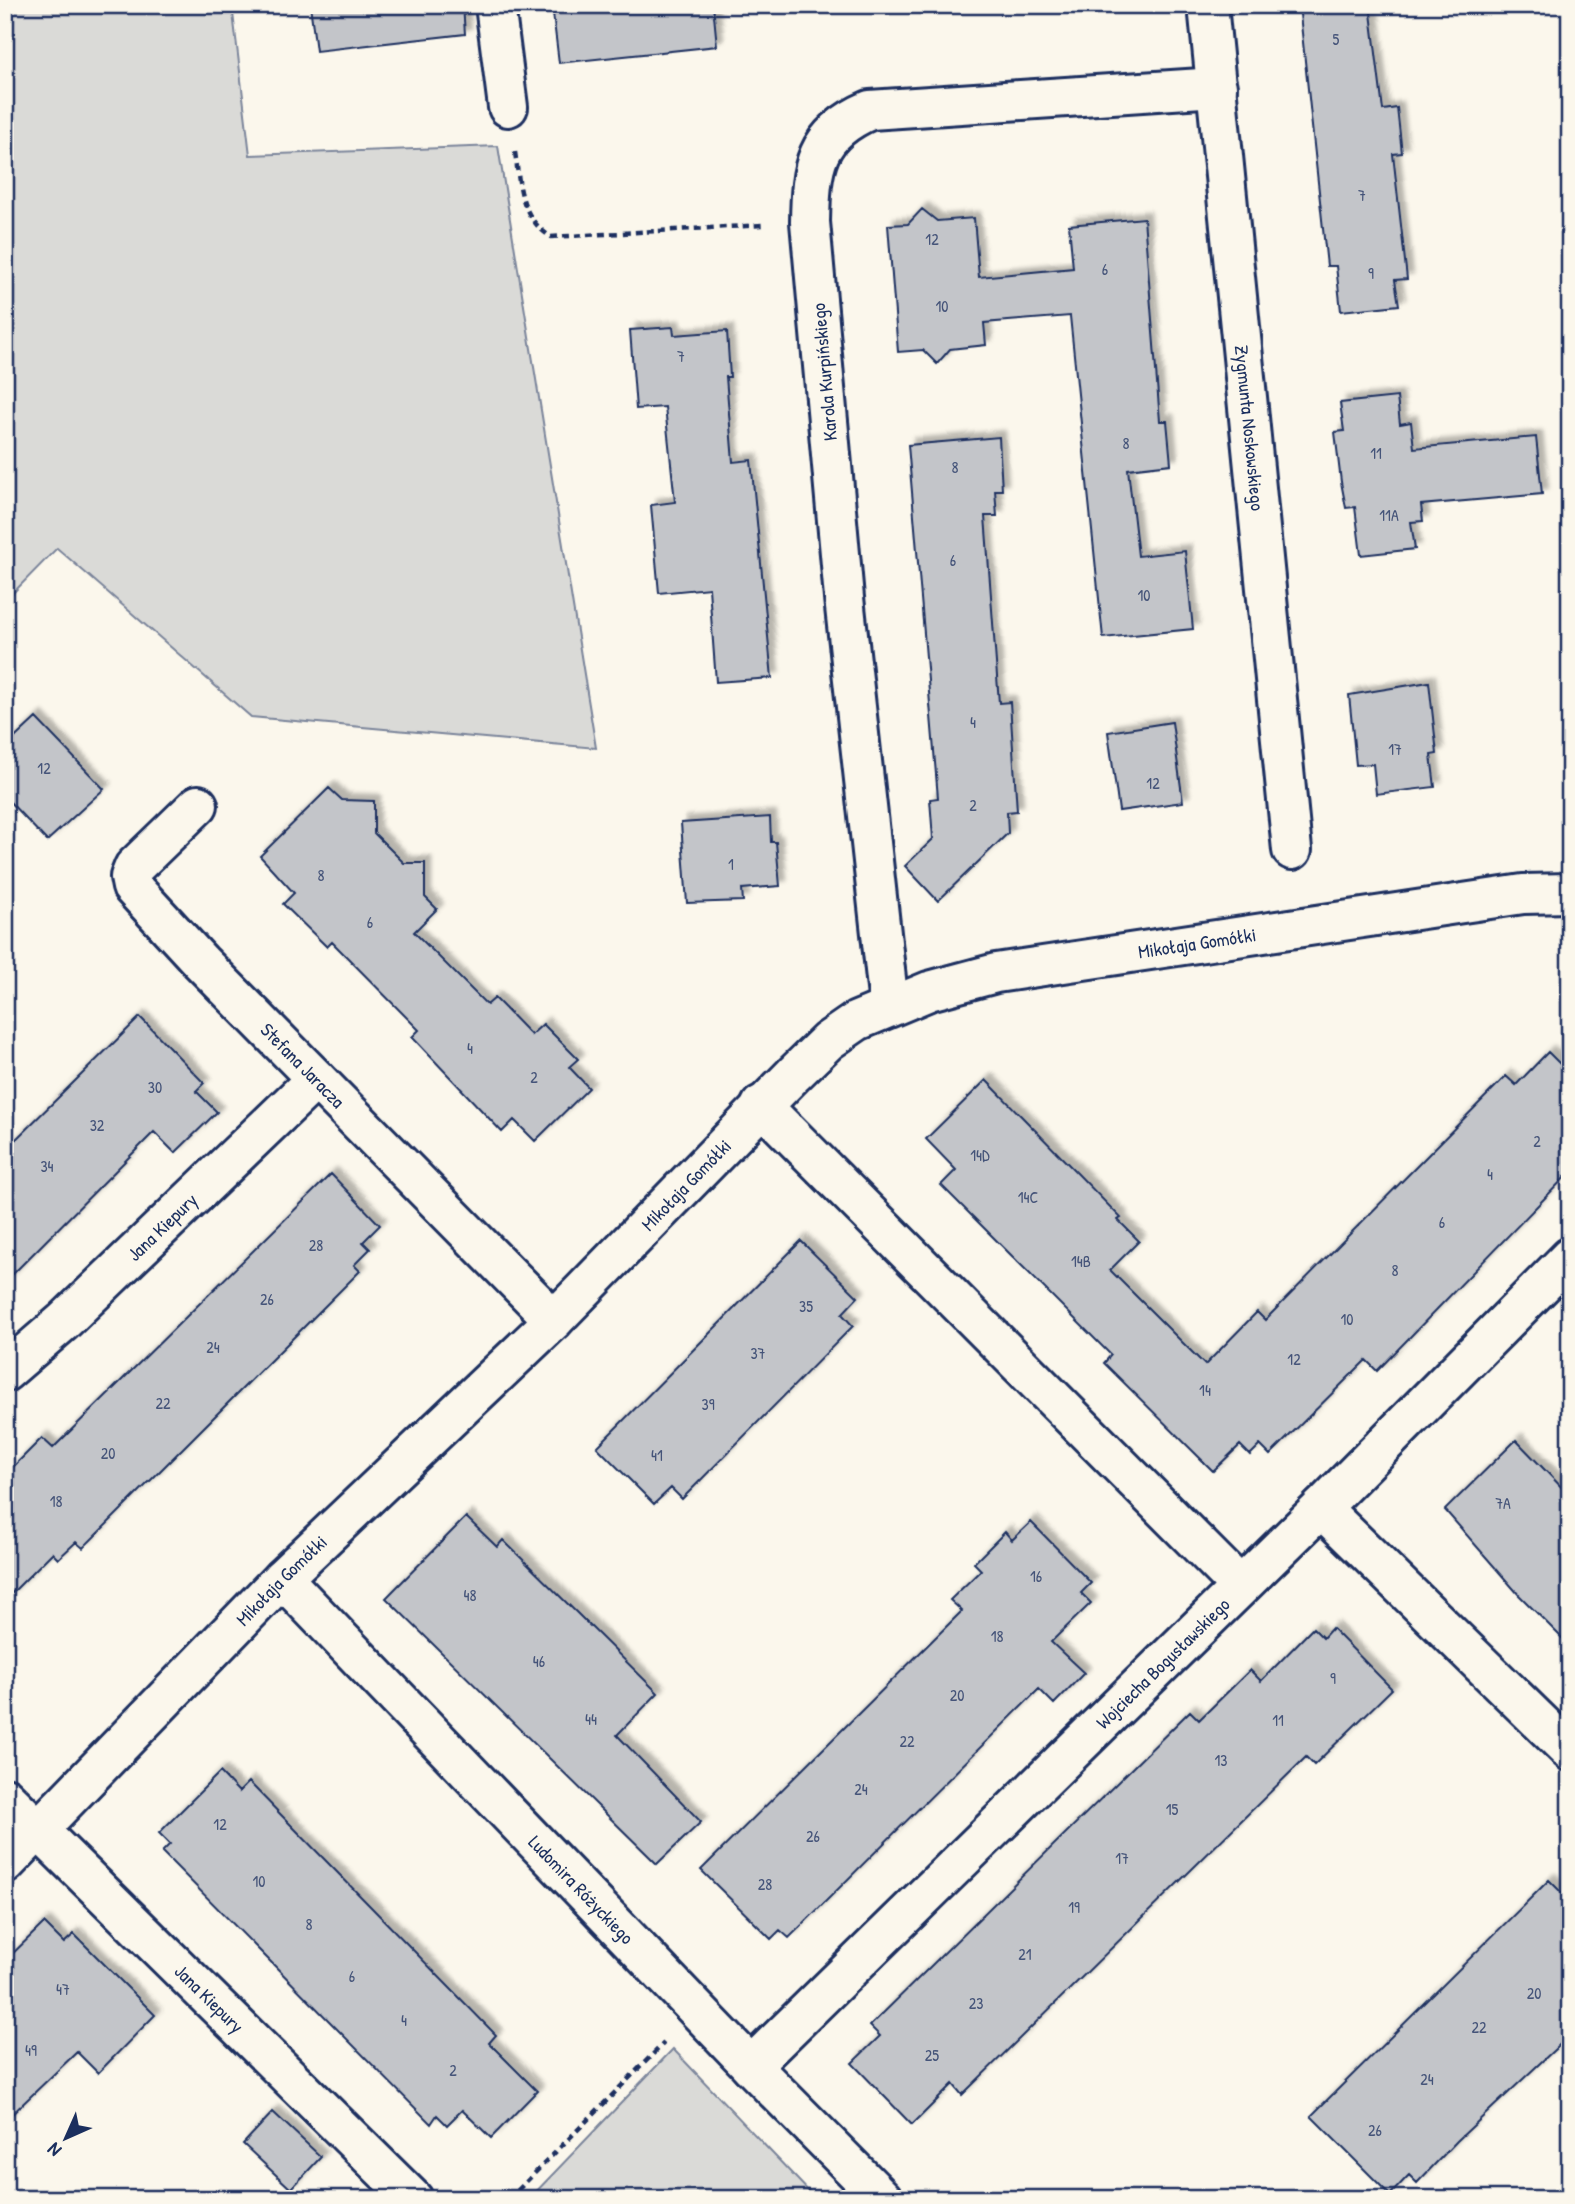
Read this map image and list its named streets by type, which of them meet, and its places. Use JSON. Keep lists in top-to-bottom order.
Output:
{
  "streets": {
    "street": [
      "Karola Kurpińskiego",
      "Zygmunta Noskowskiego",
      "Mikołaja Gomółki",
      "Stefana Jaracza",
      "Jana Kiepury",
      "Wojciecha Bogusławskiego",
      "Ludomira Różyckiego"
    ]
  },
  "crossings": [
    ["Karola Kurpińskiego", "Zygmunta Noskowskiego"],
    ["Karola Kurpińskiego", "Mikołaja Gomółki"],
    ["Mikołaja Gomółki", "Stefana Jaracza"],
    ["Mikołaja Gomółki", "Jana Kiepury"],
    ["Mikołaja Gomółki", "Ludomira Różyckiego"],
    ["Stefana Jaracza", "Jana Kiepury"],
    ["Wojciecha Bogusławskiego", "Ludomira Różyckiego"]
  ],
  "house_numbers": [
    "5",
    "7",
    "12",
    "6",
    "9",
    "10",
    "7",
    "8",
    "11",
    "8",
    "11A",
    "6",
    "10",
    "4",
    "17",
    "12",
    "12",
    "2",
    "1",
    "8",
    "6",
    "4",
    "2",
    "30",
    "32",
    "2",
    "14D",
    "34",
    "4",
    "14C",
    "6",
    "28",
    "14B",
    "8",
    "26",
    "35",
    "10",
    "24",
    "37",
    "12",
    "14",
    "22",
    "39",
    "20",
    "41",
    "18",
    "7A",
    "16",
    "48",
    "18",
    "46",
    "9",
    "20",
    "44",
    "11",
    "22",
    "13",
    "24",
    "15",
    "12",
    "26",
    "17",
    "10",
    "28",
    "19",
    "8",
    "21",
    "6",
    "47",
    "20",
    "23",
    "4",
    "22",
    "49",
    "25",
    "2",
    "24",
    "26"
  ],
  "north": "bottom left"
}
